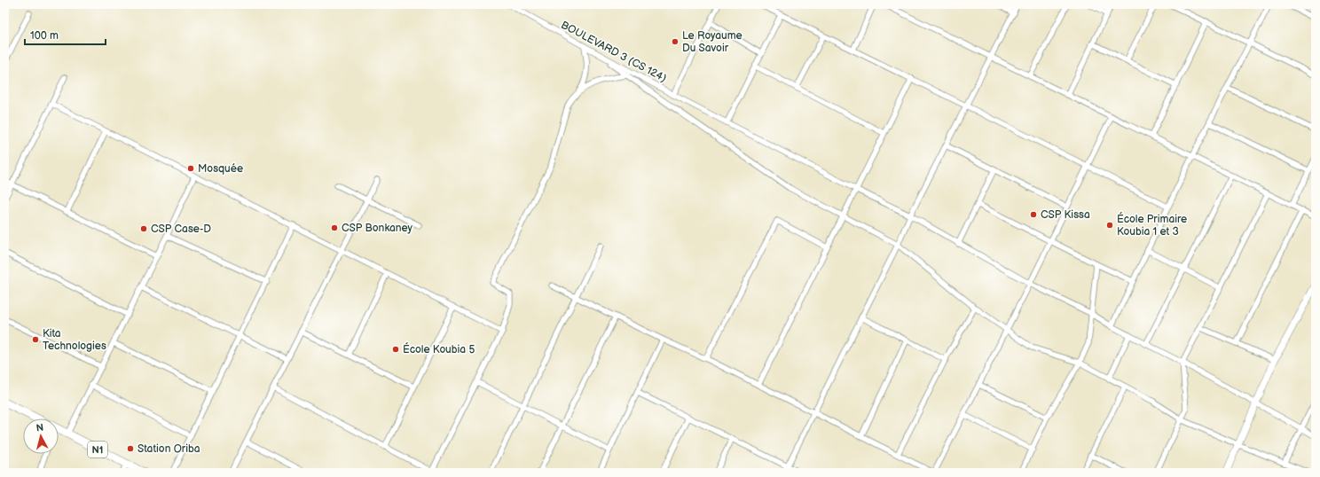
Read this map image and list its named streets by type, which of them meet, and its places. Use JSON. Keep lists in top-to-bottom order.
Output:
{
  "streets": {
    "main road": ["N1"],
    "street": ["BOULEVARD 3 (CS 124)"]
  },
  "places": [
    "Le Royaume Du Savoir",
    "Mosquée",
    "CSP Kissa",
    "École Primaire Koubia 1 et 3",
    "CSP Bonkaney",
    "CSP Case-D",
    "Kita Technologies",
    "École Koubia 5",
    "Station Oriba"
  ],
  "scale_bar": "100 m",
  "north": "top"
}
